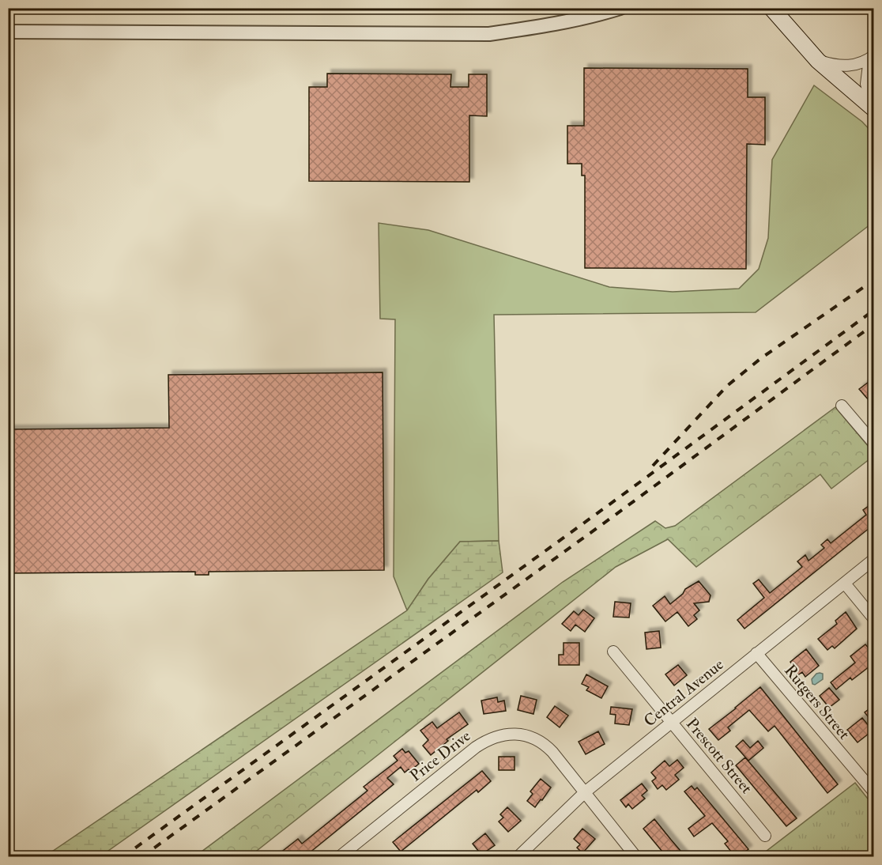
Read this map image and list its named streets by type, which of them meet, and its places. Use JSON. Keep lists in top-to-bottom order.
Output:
{
  "streets": {
    "street": [
      "Central Avenue",
      "Rutgers Street",
      "Price Drive",
      "Prescott Street"
    ]
  },
  "crossings": [
    ["Central Avenue", "Rutgers Street"],
    ["Central Avenue", "Price Drive"],
    ["Central Avenue", "Prescott Street"]
  ]
}
